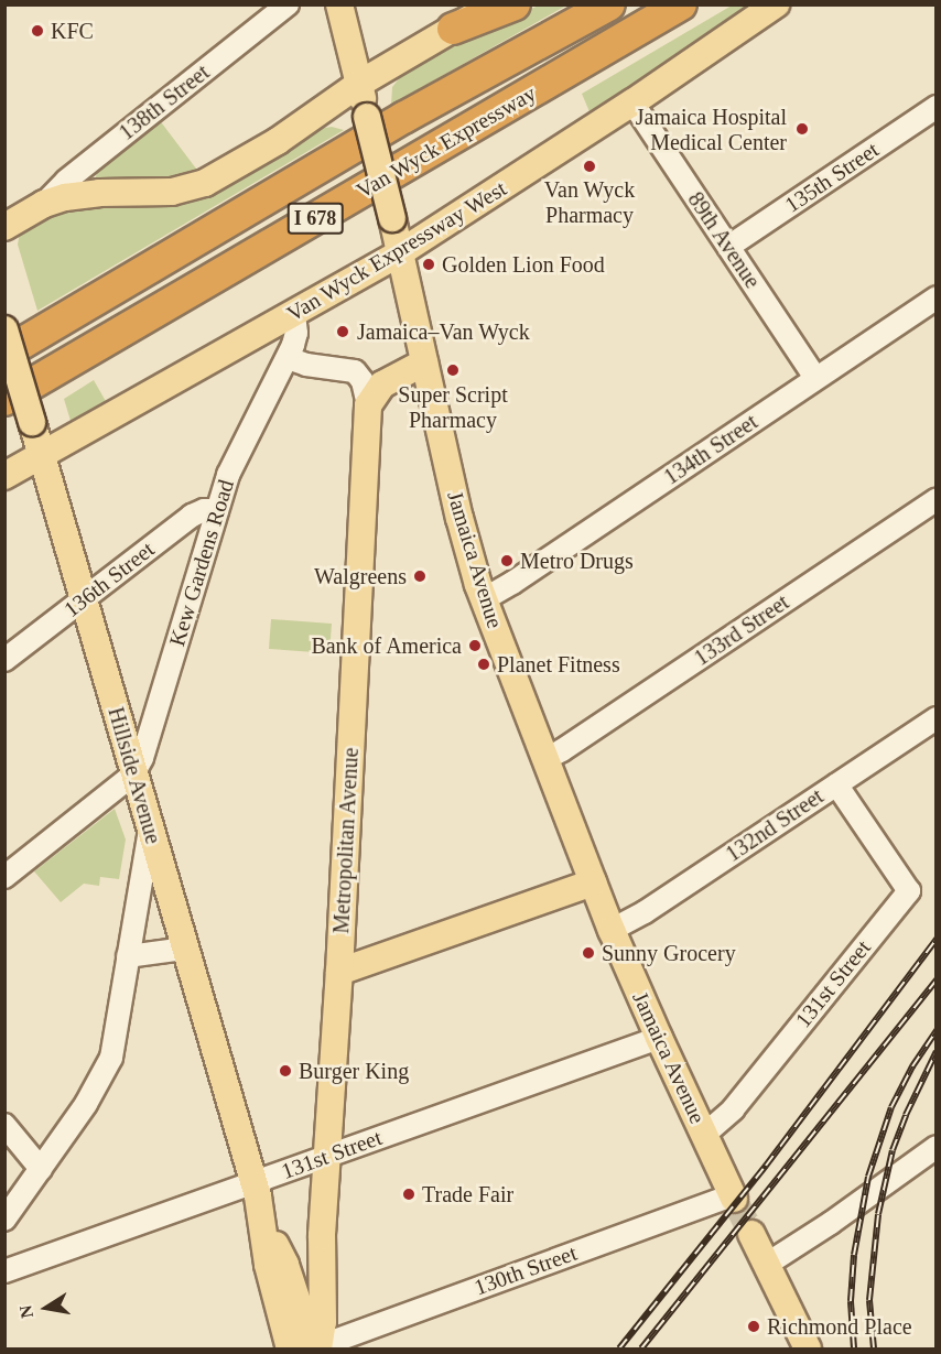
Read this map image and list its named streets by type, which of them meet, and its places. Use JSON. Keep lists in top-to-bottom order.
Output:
{
  "streets": {
    "highway": ["Van Wyck Expressway", "I 678"],
    "main road": [
      "Van Wyck Expressway West",
      "Jamaica Avenue",
      "Hillside Avenue",
      "Metropolitan Avenue"
    ],
    "street": [
      "138th Street",
      "135th Street",
      "89th Avenue",
      "134th Street",
      "Kew Gardens Road",
      "136th Street",
      "133rd Street",
      "132nd Street",
      "131st Street",
      "130th Street"
    ]
  },
  "crossings": [
    ["135th Street", "89th Avenue"],
    ["89th Avenue", "Van Wyck Expressway West"],
    ["89th Avenue", "134th Street"],
    ["Van Wyck Expressway West", "Jamaica Avenue"],
    ["Van Wyck Expressway West", "Kew Gardens Road"],
    ["Van Wyck Expressway West", "Hillside Avenue"],
    ["134th Street", "Jamaica Avenue"],
    ["Jamaica Avenue", "133rd Street"],
    ["Jamaica Avenue", "132nd Street"],
    ["Jamaica Avenue", "131st Street"],
    ["Jamaica Avenue", "130th Street"],
    ["Kew Gardens Road", "136th Street"],
    ["Kew Gardens Road", "Hillside Avenue"],
    ["136th Street", "Hillside Avenue"],
    ["Hillside Avenue", "Metropolitan Avenue"],
    ["Hillside Avenue", "131st Street"],
    ["Hillside Avenue", "130th Street"],
    ["132nd Street", "131st Street"],
    ["Metropolitan Avenue", "131st Street"],
    ["Metropolitan Avenue", "130th Street"]
  ],
  "places": [
    "KFC",
    "Jamaica Hospital Medical Center",
    "Van Wyck Pharmacy",
    "Golden Lion Food",
    "Jamaica–Van Wyck",
    "Super Script Pharmacy",
    "Metro Drugs",
    "Walgreens",
    "Bank of America",
    "Planet Fitness",
    "Sunny Grocery",
    "Burger King",
    "Trade Fair",
    "Richmond Place"
  ],
  "north": "left"
}
